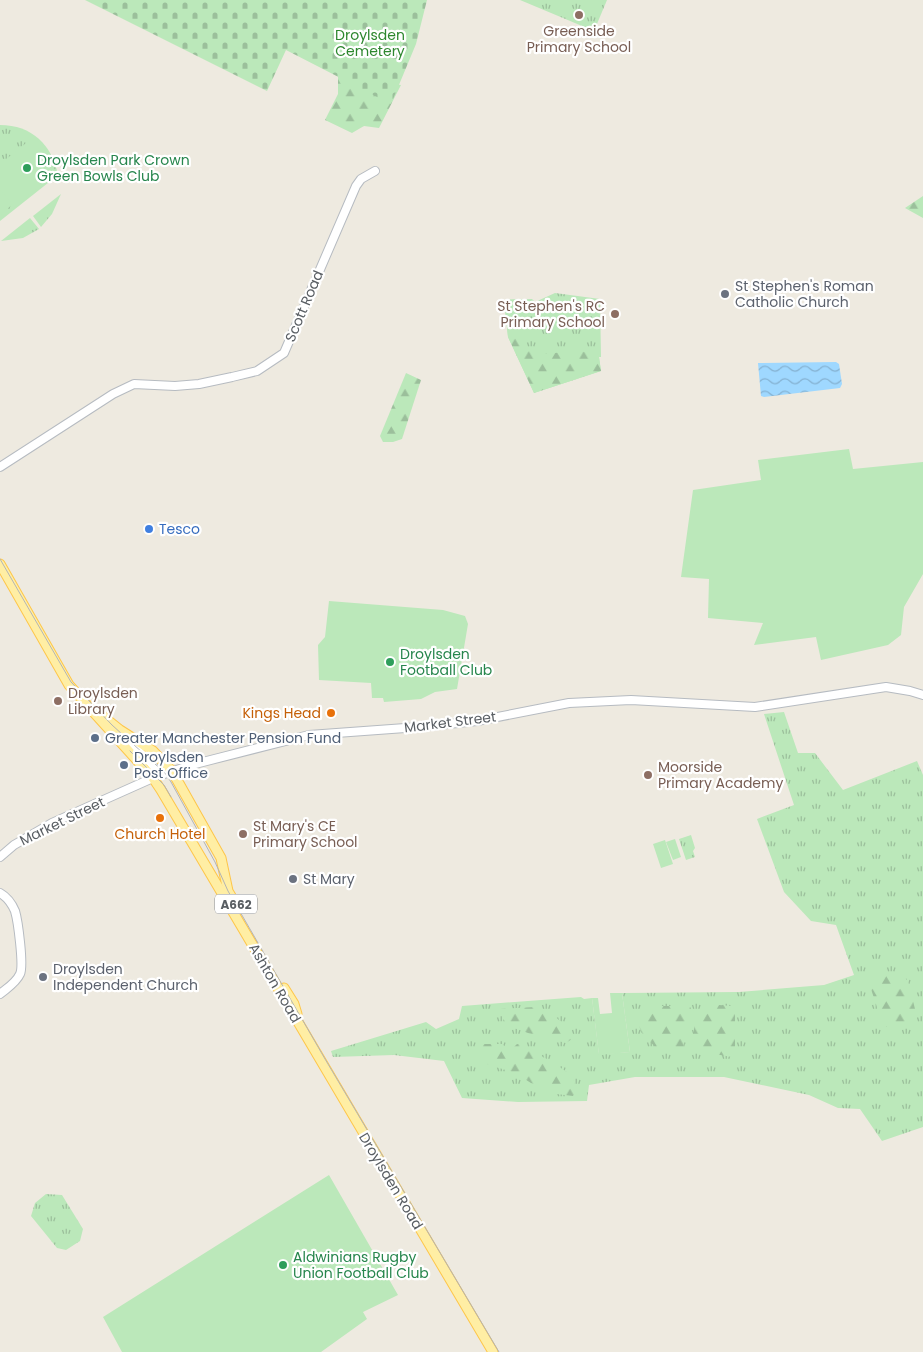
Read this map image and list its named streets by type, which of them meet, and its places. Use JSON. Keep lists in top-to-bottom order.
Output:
{
  "streets": {
    "main road": ["A662", "Ashton Road", "Droylsden Road"],
    "street": ["Scott Road", "Market Street"]
  },
  "crossings": [
    ["Market Street", "A662"],
    ["Market Street", "Ashton Road"],
    ["A662", "Ashton Road"],
    ["Ashton Road", "Droylsden Road"]
  ],
  "parks": ["Droylsden Cemetery"],
  "places": [
    "Greenside Primary School",
    "Droylsden Park Crown Green Bowls Club",
    "St Stephen's Roman Catholic Church",
    "St Stephen's RC Primary School",
    "Tesco",
    "Droylsden Football Club",
    "Droylsden Library",
    "Kings Head",
    "Greater Manchester Pension Fund",
    "Droylsden Post Office",
    "Moorside Primary Academy",
    "Church Hotel",
    "St Mary's CE Primary School",
    "St Mary",
    "Droylsden Independent Church",
    "Aldwinians Rugby Union Football Club"
  ]
}
